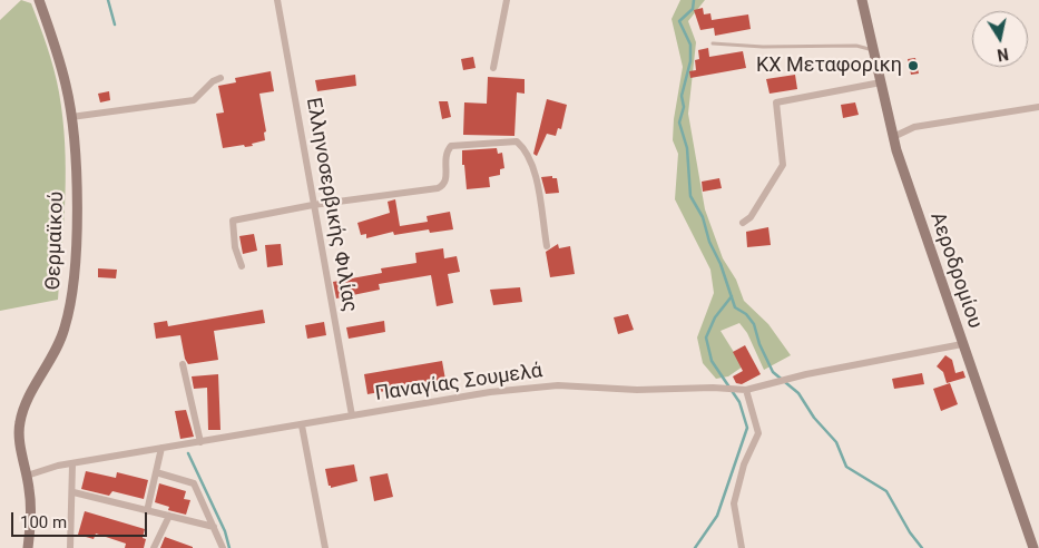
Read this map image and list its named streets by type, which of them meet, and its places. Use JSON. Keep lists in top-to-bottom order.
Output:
{
  "streets": {
    "street": [
      "Ελληνοσερβικής Φιλίας",
      "Θερμαϊκού",
      "Αεροδρομίου",
      "Παναγίας Σουμελά"
    ]
  },
  "crossings": [
    ["Ελληνοσερβικής Φιλίας", "Παναγίας Σουμελά"],
    ["Θερμαϊκού", "Παναγίας Σουμελά"],
    ["Αεροδρομίου", "Παναγίας Σουμελά"]
  ],
  "places": ["ΚΧ Μεταφορικη"],
  "scale_bar": "100 m",
  "north": "bottom"
}
